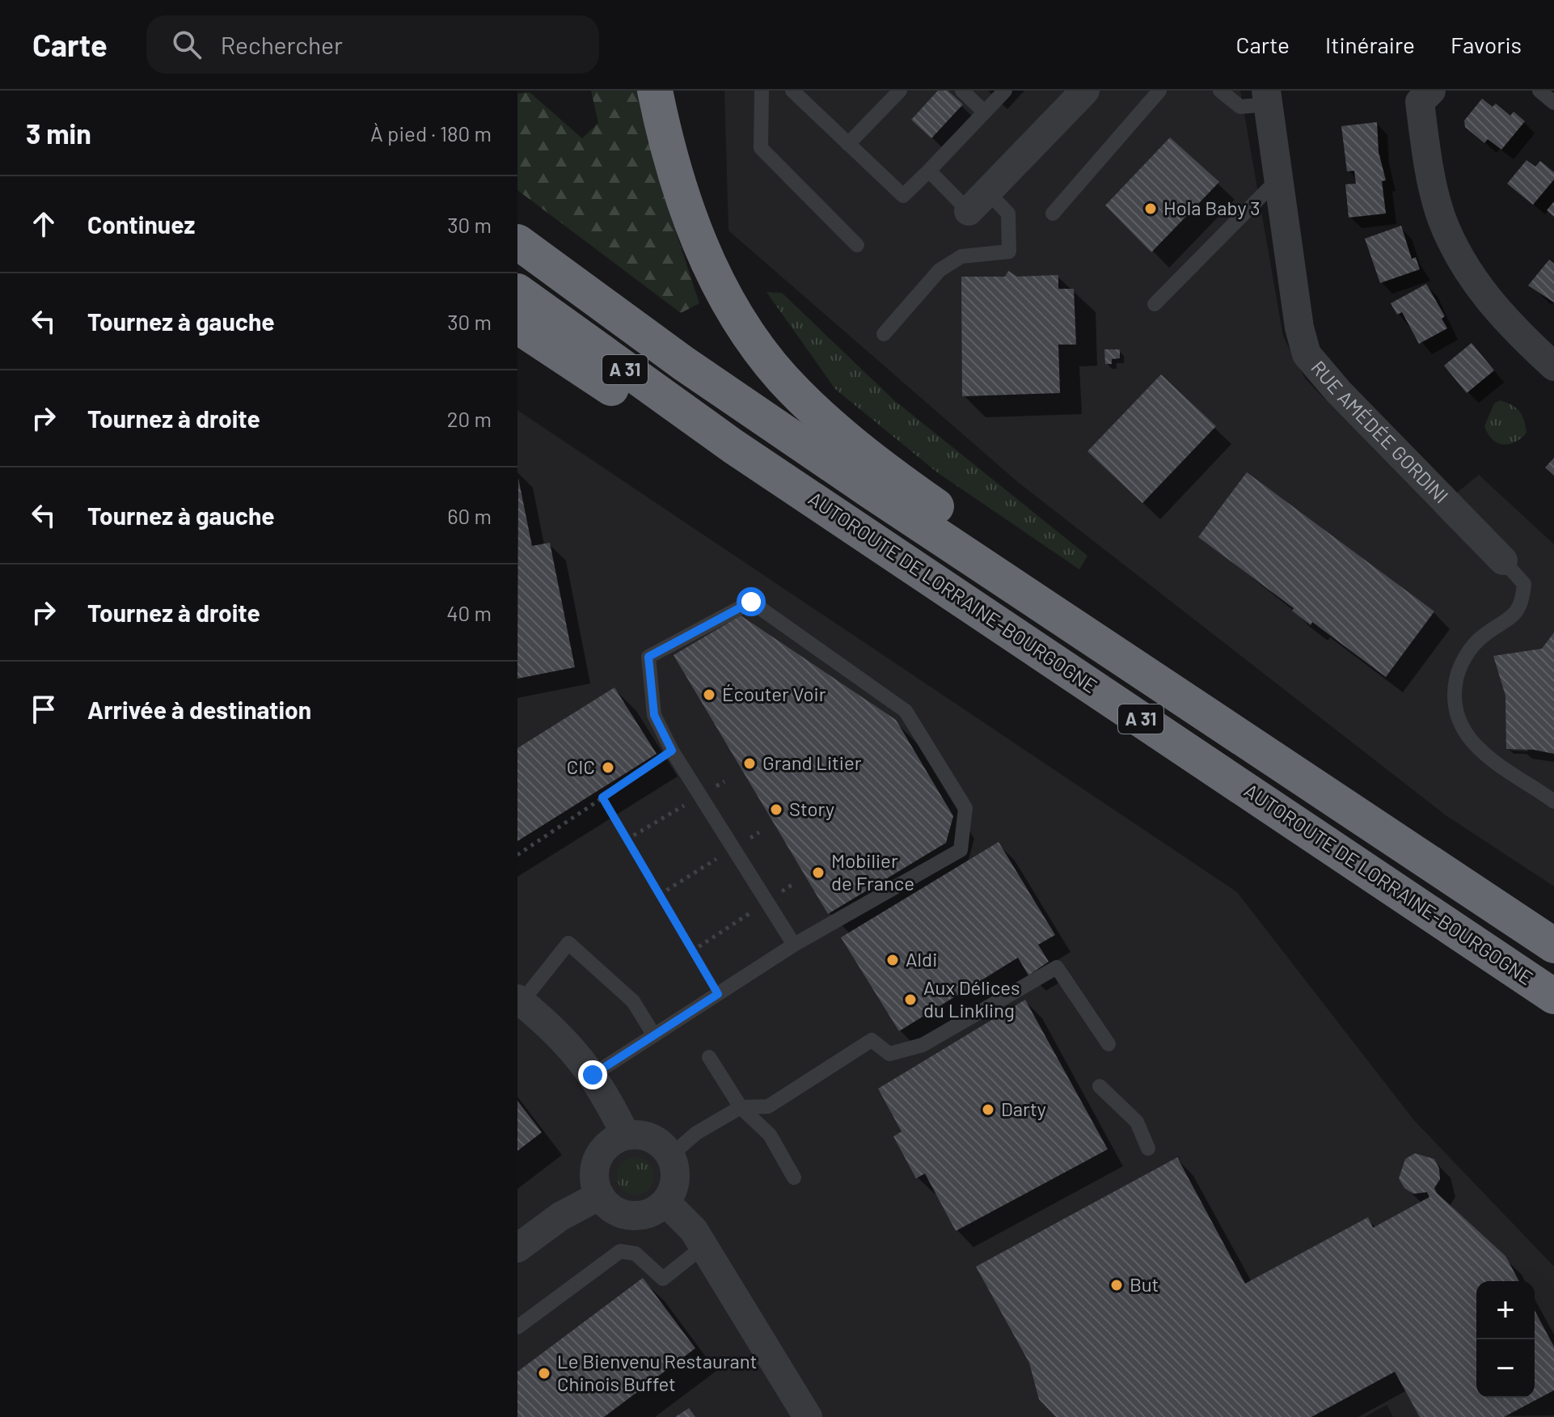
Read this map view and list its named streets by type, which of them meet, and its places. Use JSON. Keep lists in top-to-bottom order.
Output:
{
  "streets": {
    "highway": ["A 31", "AUTOROUTE DE LORRAINE-BOURGOGNE"],
    "street": ["RUE AMÉDÉE GORDINI"]
  },
  "places": [
    "Hola Baby 3",
    "Écouter Voir",
    "Grand Litier",
    "CIC",
    "Story",
    "Mobilier de France",
    "Aldi",
    "Aux Délices du Linkling",
    "Darty",
    "But",
    "Le Bienvenu Restaurant Chinois Buffet"
  ],
  "page": {
    "header": "Carte",
    "search": "Rechercher",
    "nav": ["Carte", "Itinéraire", "Favoris"],
    "heading": ["3 min", "À pied · 180 m"],
    "list": [
      ["Continuez", "30 m"],
      ["Tournez à gauche", "30 m"],
      ["Tournez à droite", "20 m"],
      ["Tournez à gauche", "60 m"],
      ["Tournez à droite", "40 m"],
      "Arrivée à destination"
    ],
    "map_buttons": ["+", "−"]
  }
}
